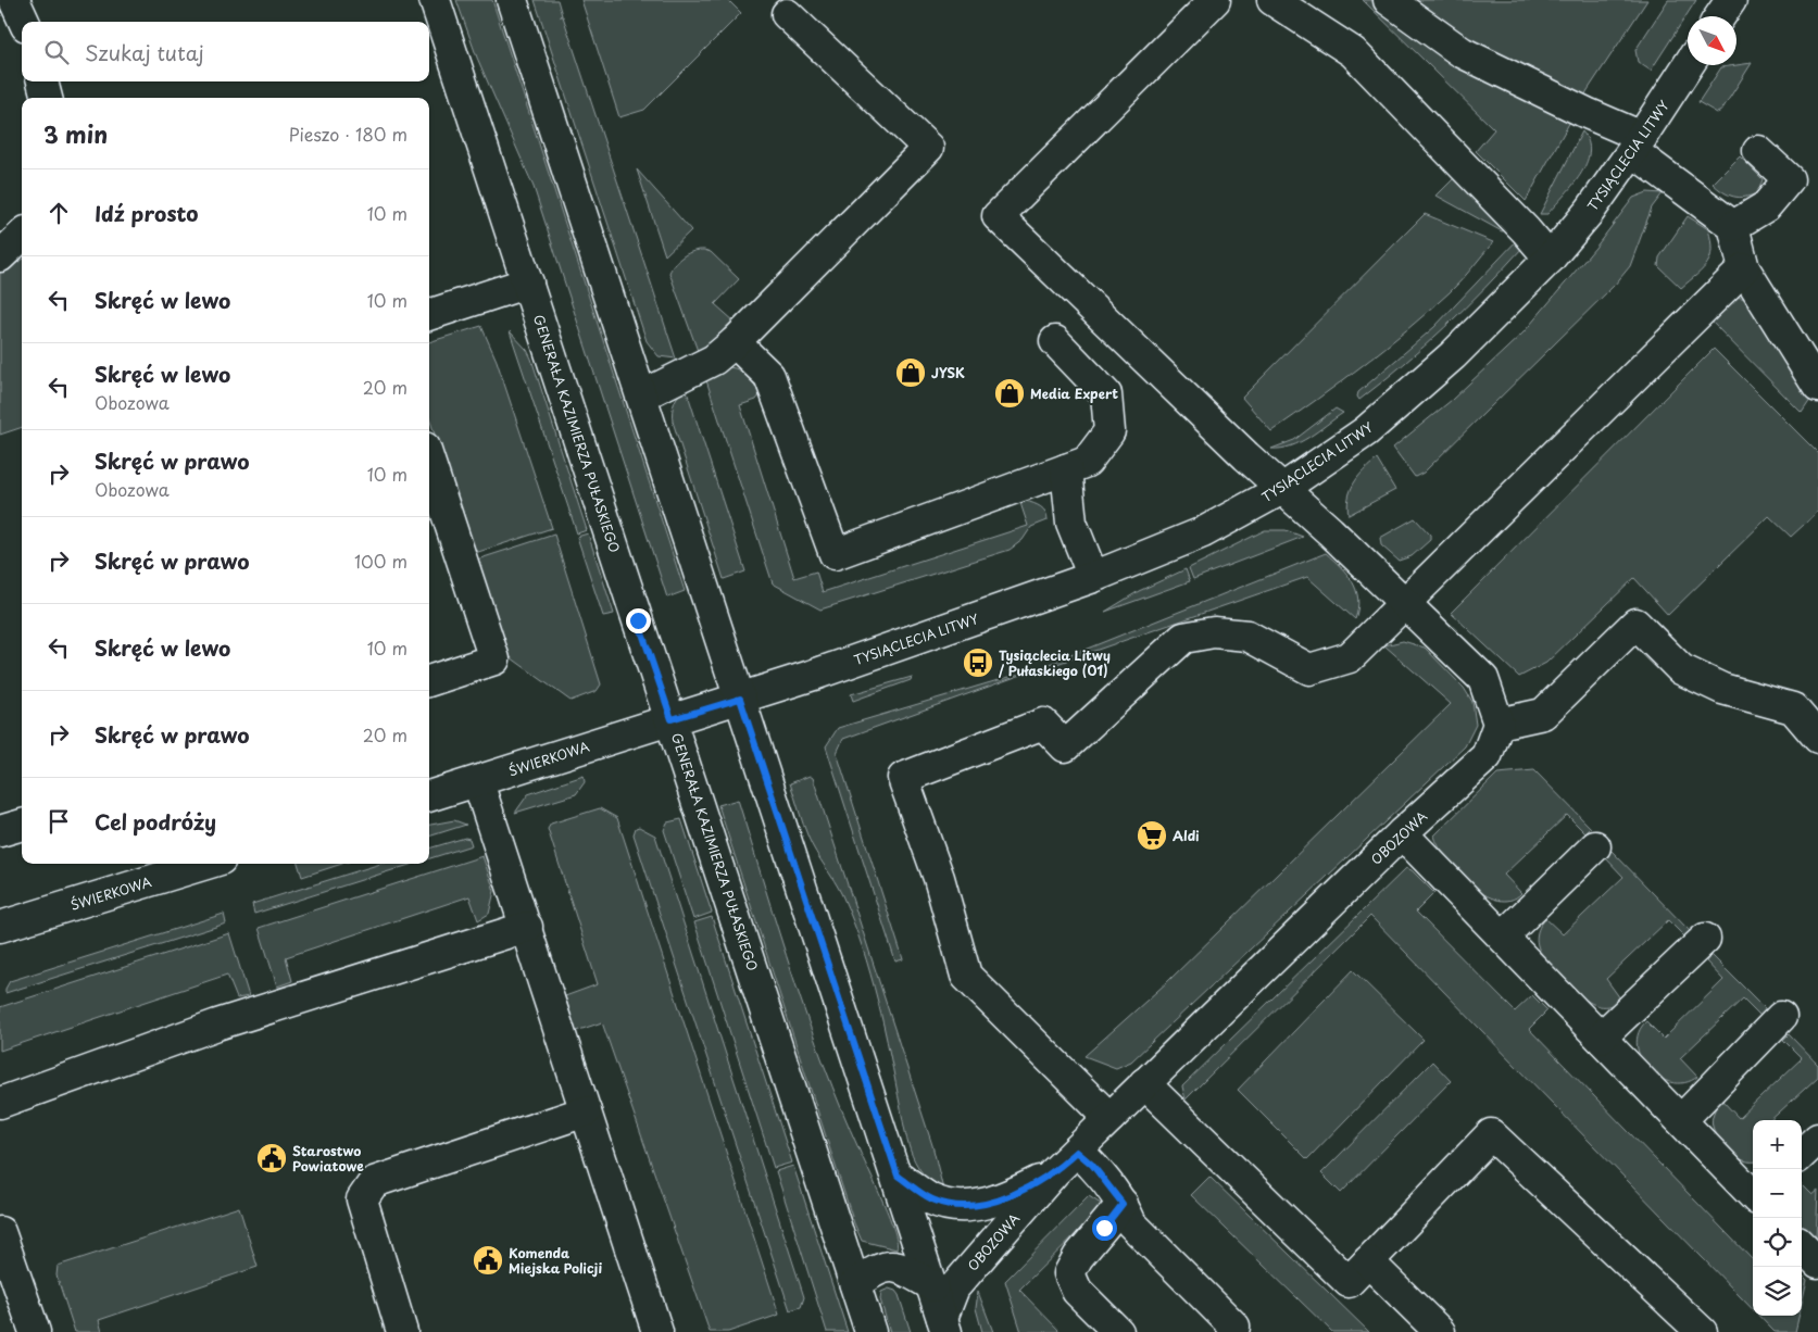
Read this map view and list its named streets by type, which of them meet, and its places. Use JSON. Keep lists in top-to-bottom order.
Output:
{
  "streets": {
    "street": [
      "TYSIĄCLECIA LITWY",
      "GENERAŁA KAZIMIERZA PUŁASKIEGO",
      "ŚWIERKOWA",
      "OBOZOWA"
    ]
  },
  "crossings": [
    ["TYSIĄCLECIA LITWY", "GENERAŁA KAZIMIERZA PUŁASKIEGO"],
    ["TYSIĄCLECIA LITWY", "ŚWIERKOWA"],
    ["GENERAŁA KAZIMIERZA PUŁASKIEGO", "ŚWIERKOWA"]
  ],
  "places": {
    "shop": ["JYSK", "Media Expert"],
    "bus stop": ["Tysiąclecia Litwy / Pułaskiego (01)"],
    "supermarket": ["Aldi"],
    "public building": ["Starostwo Powiatowe", "Komenda Miejska Policji"]
  },
  "north": "bottom right",
  "page": {
    "search": "Szukaj tutaj",
    "heading": ["3 min", "Pieszo · 180 m"],
    "list": [
      ["Idź prosto", "10 m"],
      ["Skręć w lewo", "10 m"],
      ["Skręć w lewo", "Obozowa", "20 m"],
      ["Skręć w prawo", "Obozowa", "10 m"],
      ["Skręć w prawo", "100 m"],
      ["Skręć w lewo", "10 m"],
      ["Skręć w prawo", "20 m"],
      "Cel podróży"
    ],
    "map_buttons": ["+", "−"]
  }
}
